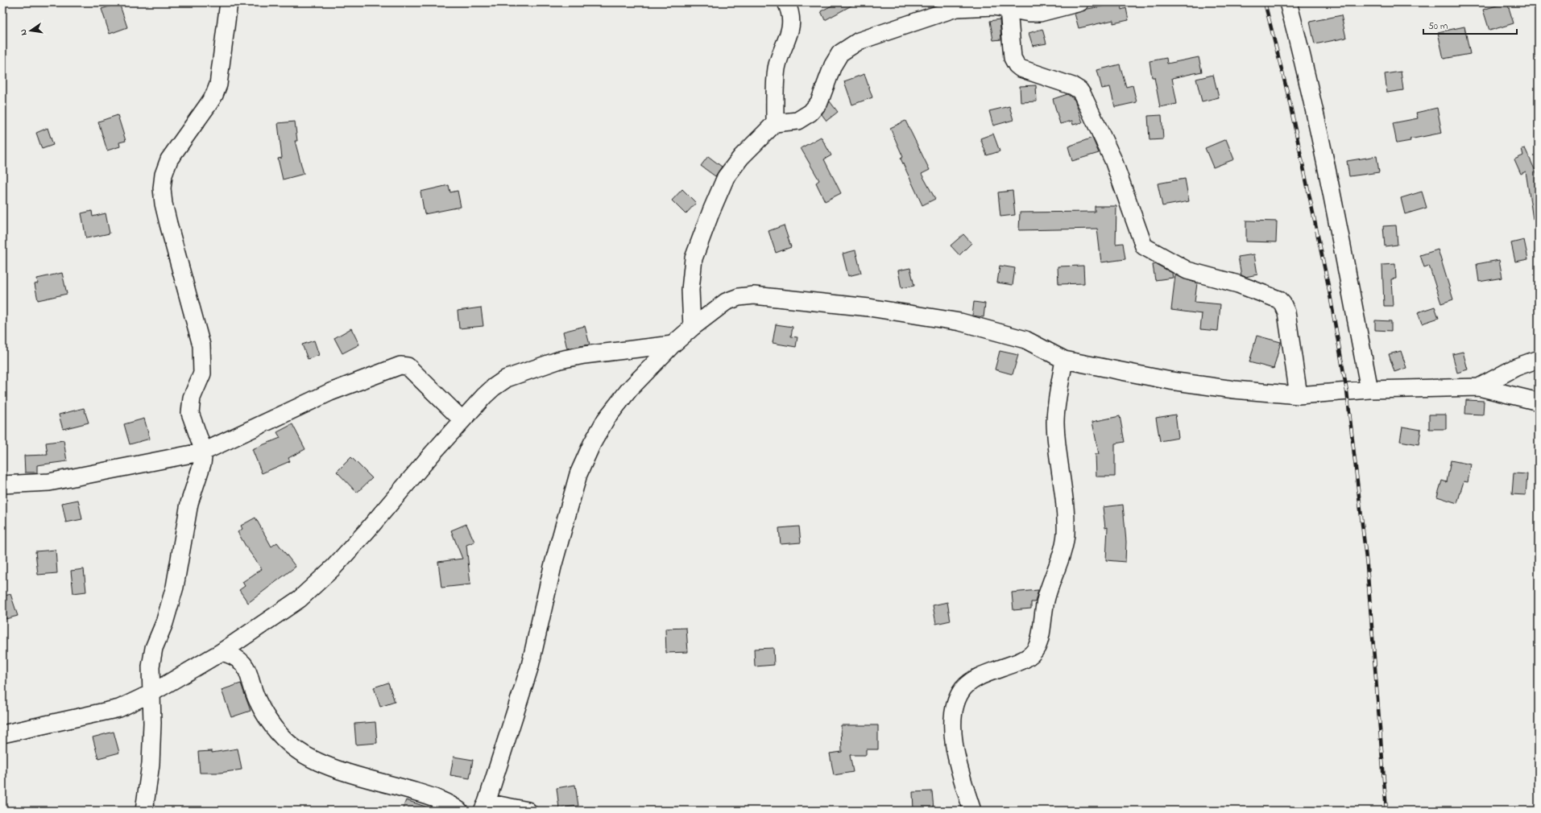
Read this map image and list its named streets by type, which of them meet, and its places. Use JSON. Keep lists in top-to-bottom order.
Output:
{
  "scale_bar": "50 m",
  "north": "left"
}
